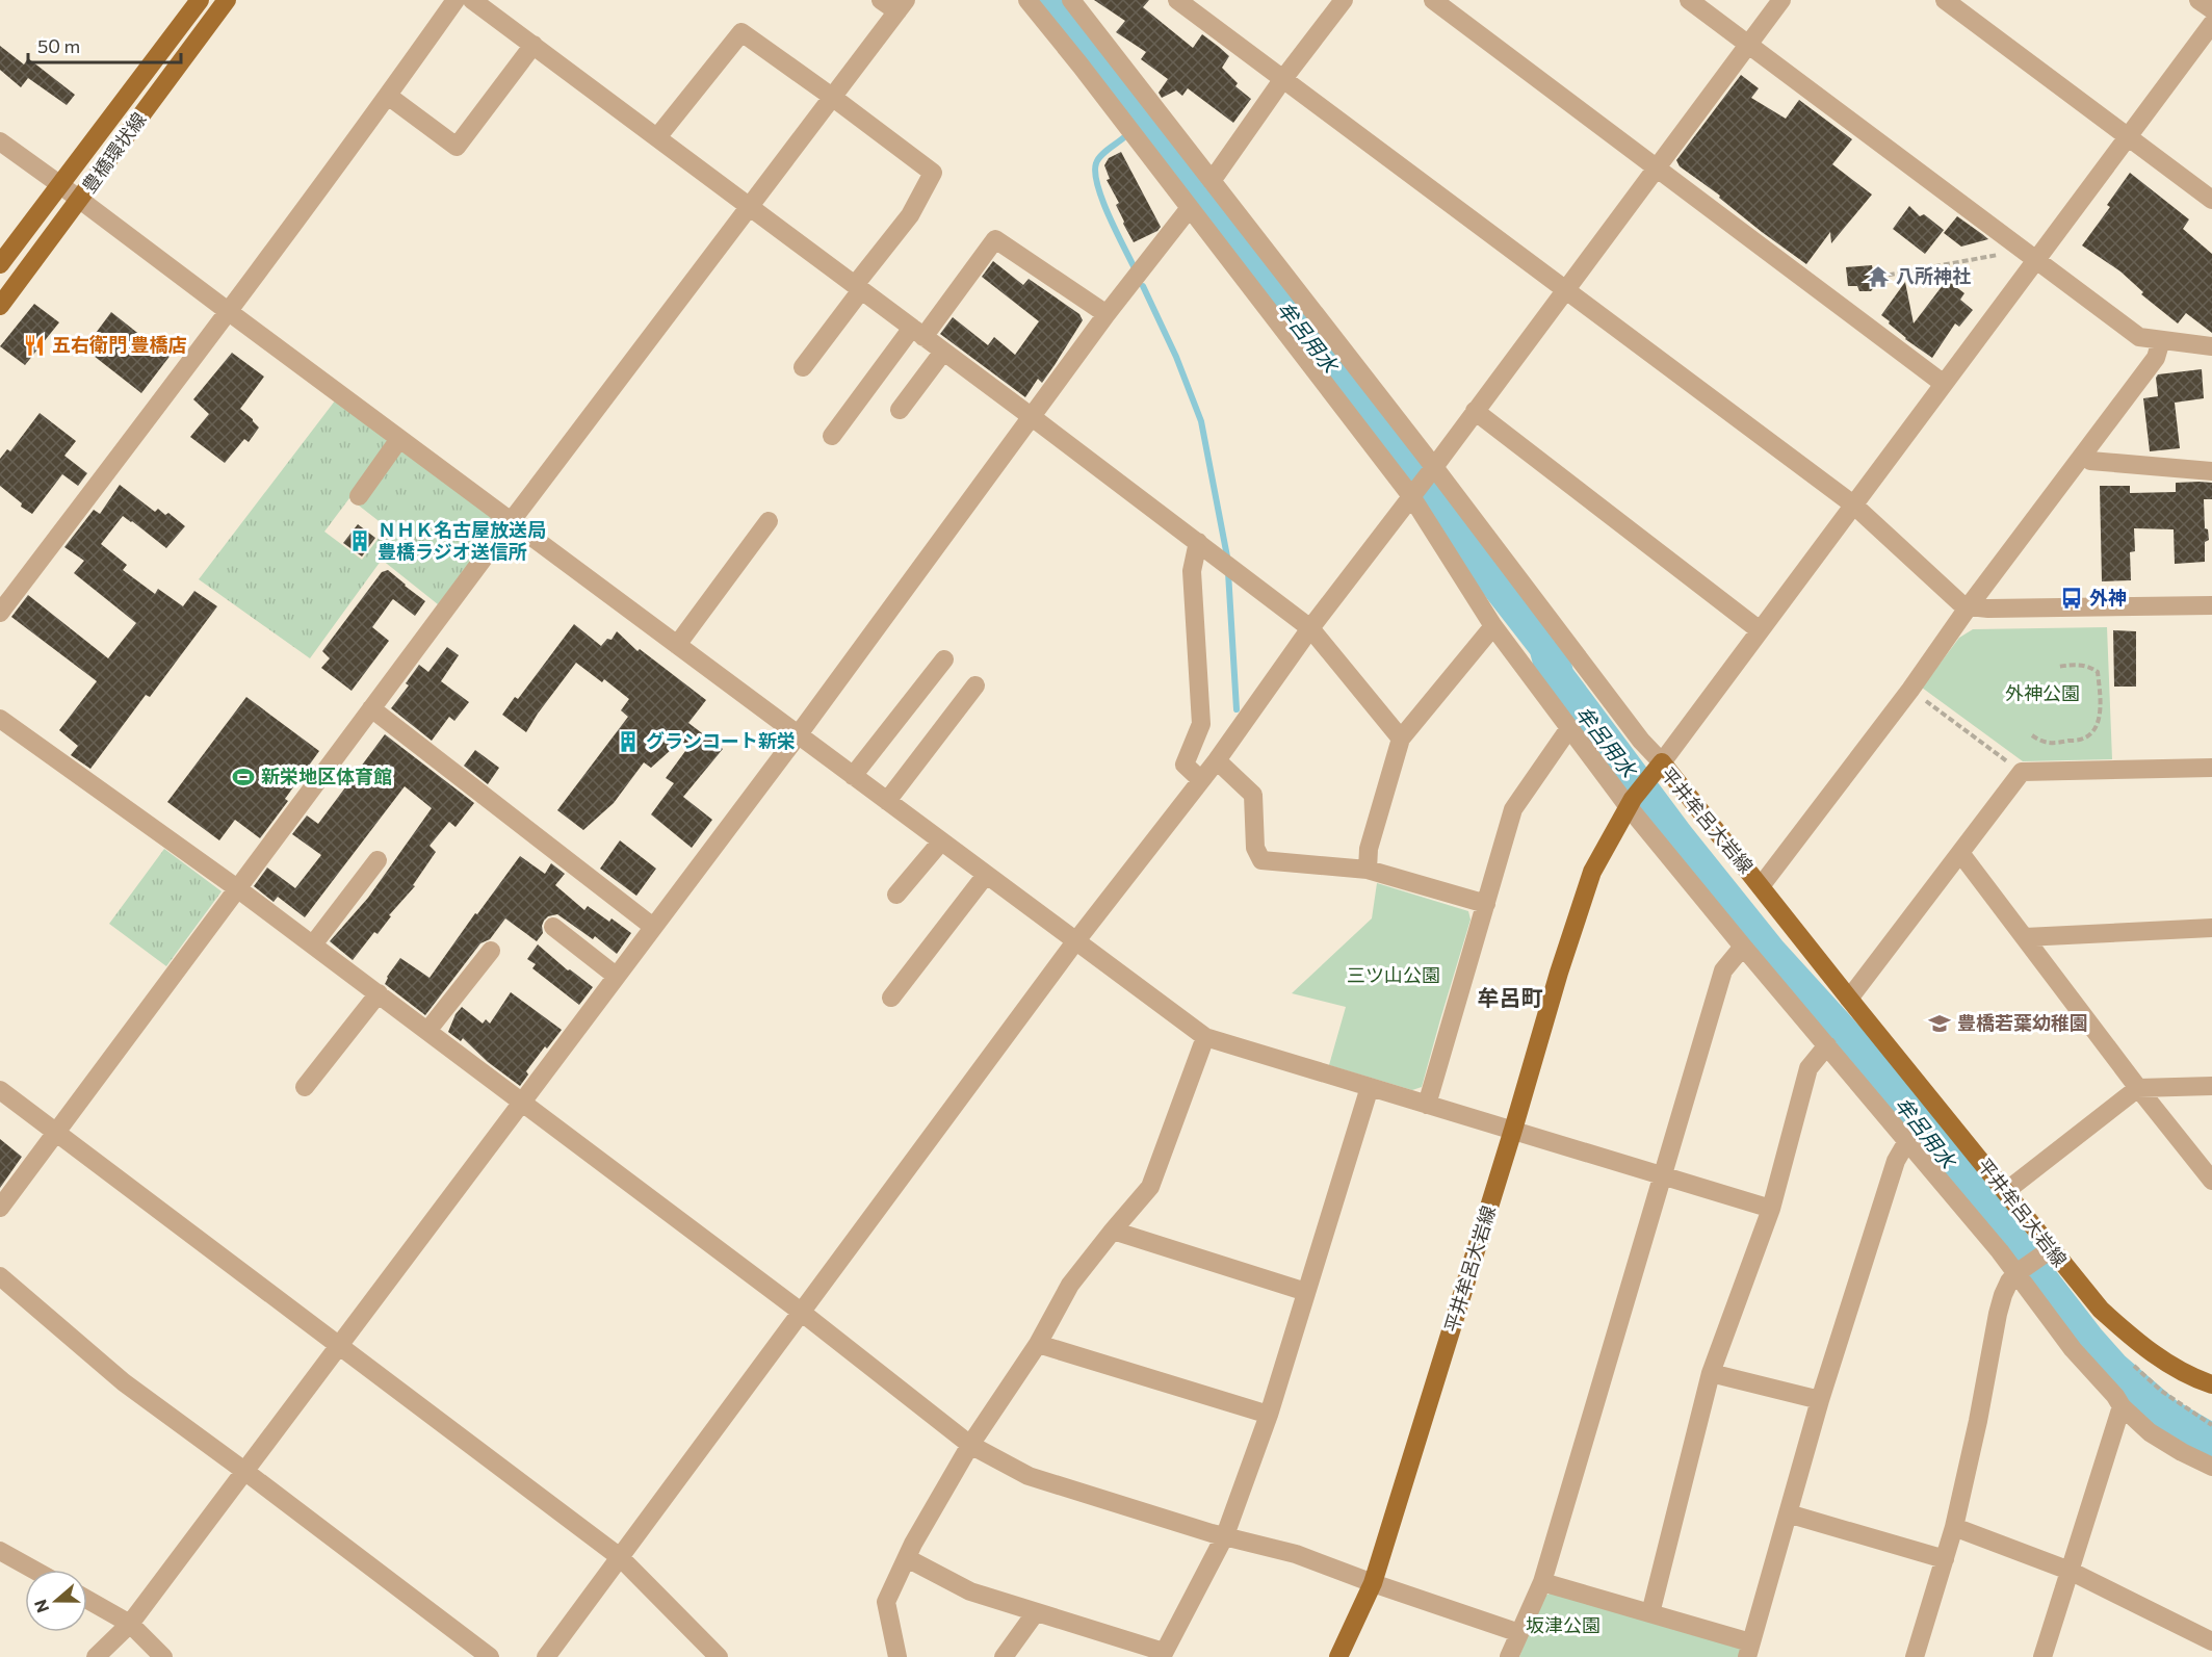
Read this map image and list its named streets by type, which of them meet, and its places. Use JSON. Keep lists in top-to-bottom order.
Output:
{
  "streets": {
    "main road": ["豊橋環状線", "平井牟呂大岩線"]
  },
  "districts": ["牟呂町"],
  "water": ["牟呂用水"],
  "parks": ["外神公園", "三ツ山公園", "坂津公園"],
  "places": {
    "temple": ["八所神社"],
    "restaurant": ["五右衛門 豊橋店"],
    "building": ["ＮＨＫ名古屋放送局 豊橋ラジオ送信所", "グランコート新栄"],
    "bus stop": ["外神"],
    "sports": ["新栄地区体育館"],
    "school or university": ["豊橋若葉幼稚園"]
  },
  "scale_bar": "50 m",
  "north": "left"
}
